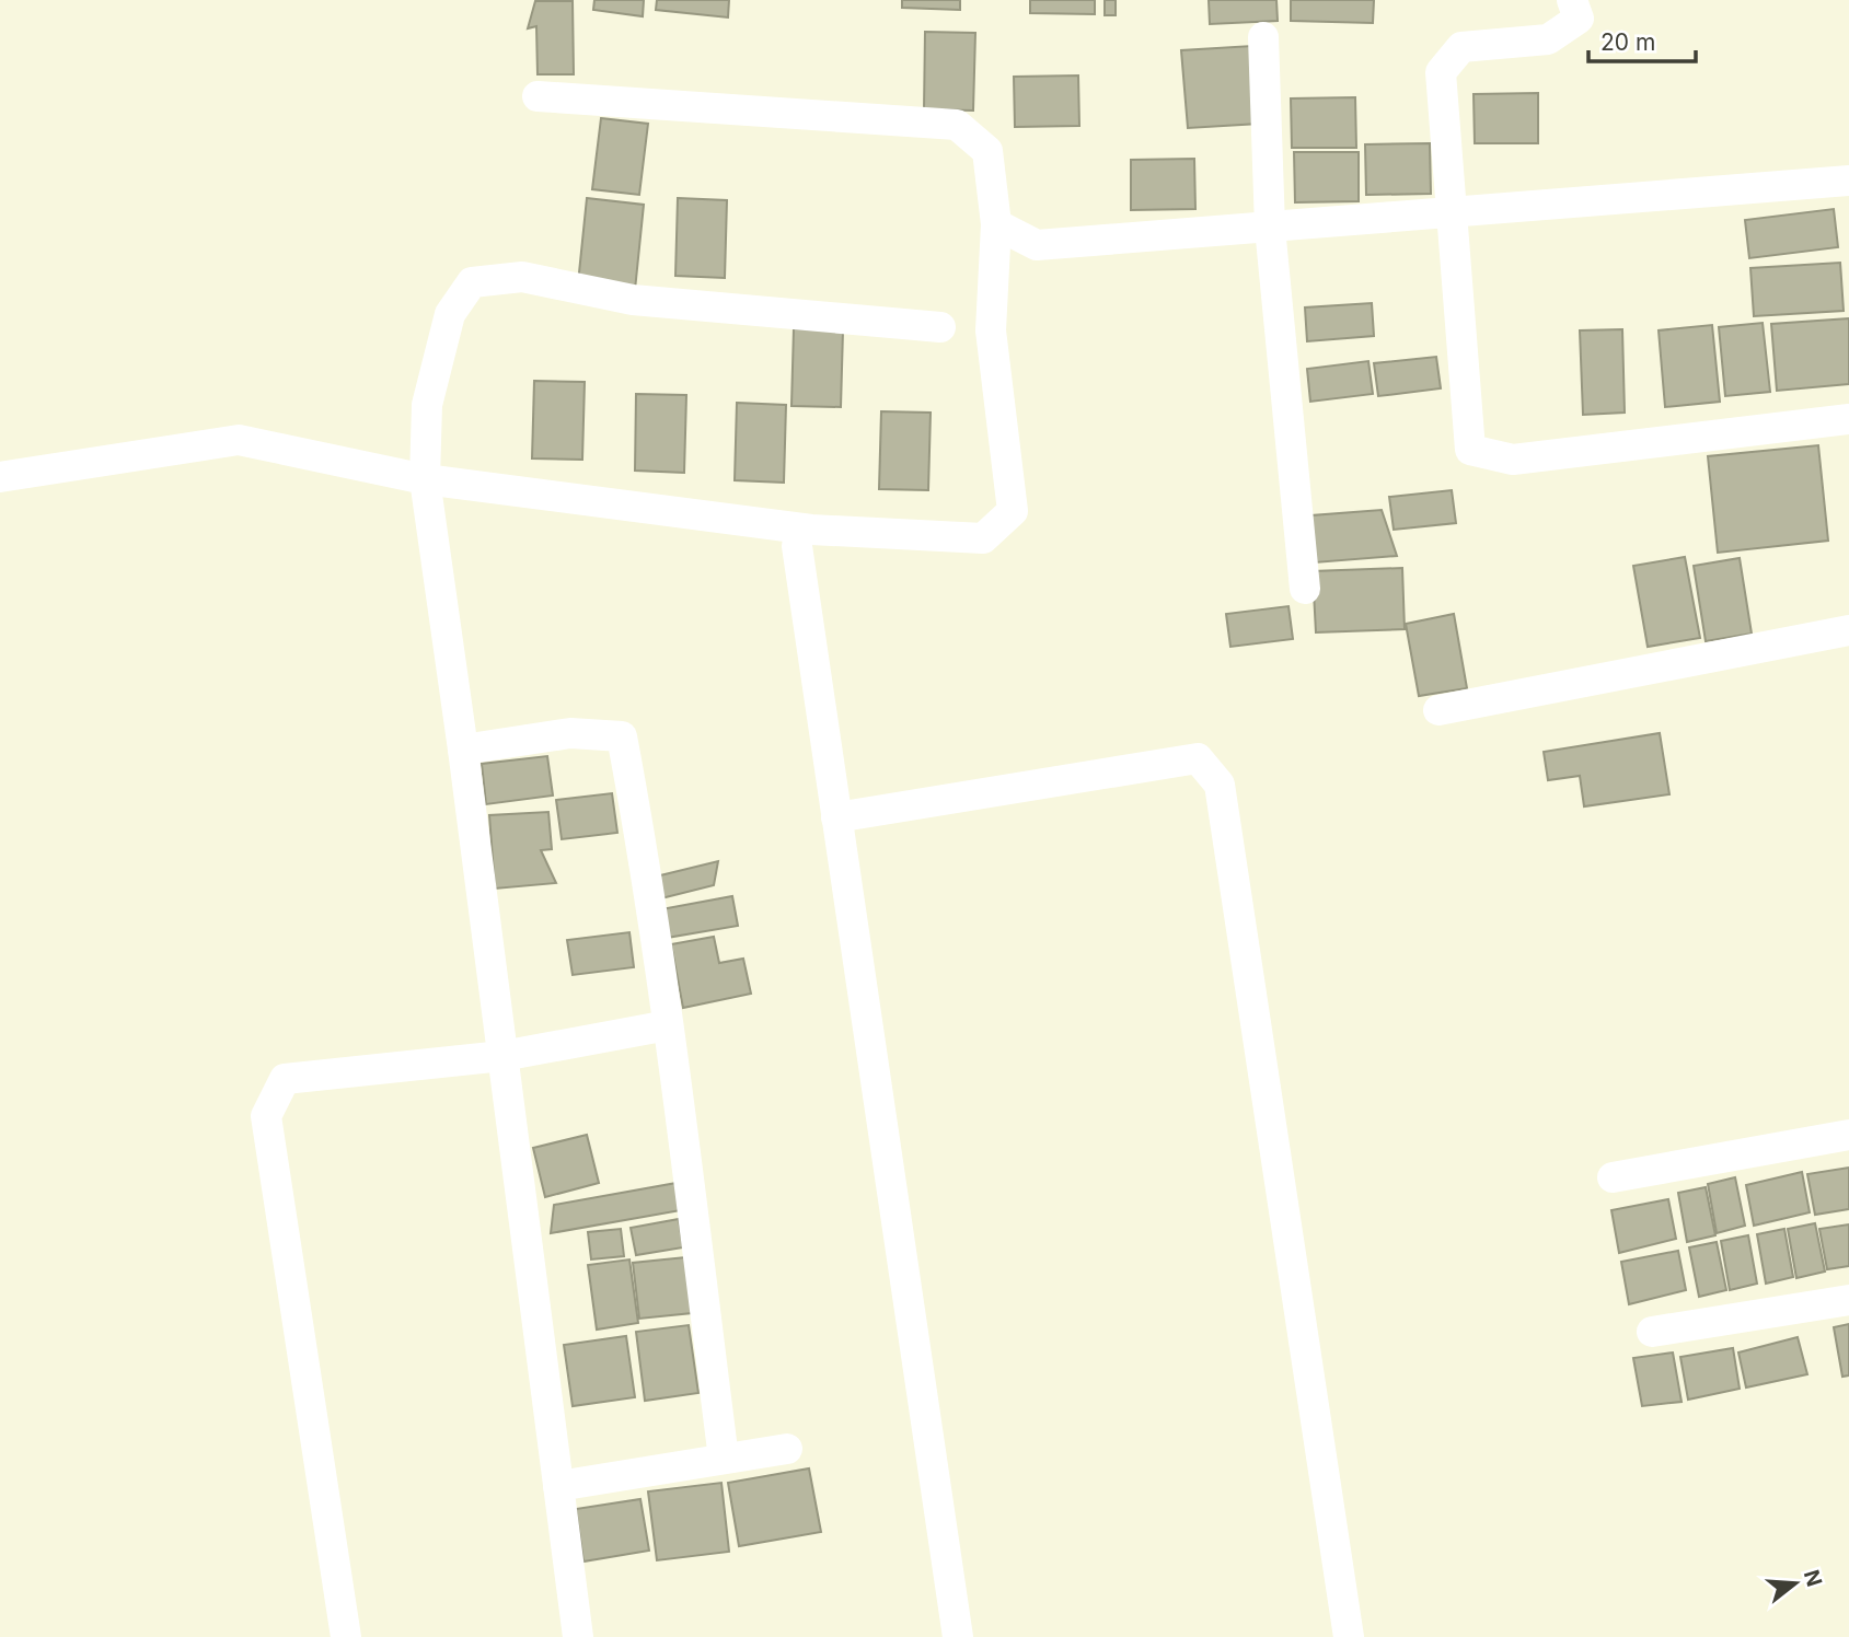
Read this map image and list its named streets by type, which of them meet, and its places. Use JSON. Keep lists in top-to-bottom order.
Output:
{
  "scale_bar": "20 m",
  "north": "right"
}
